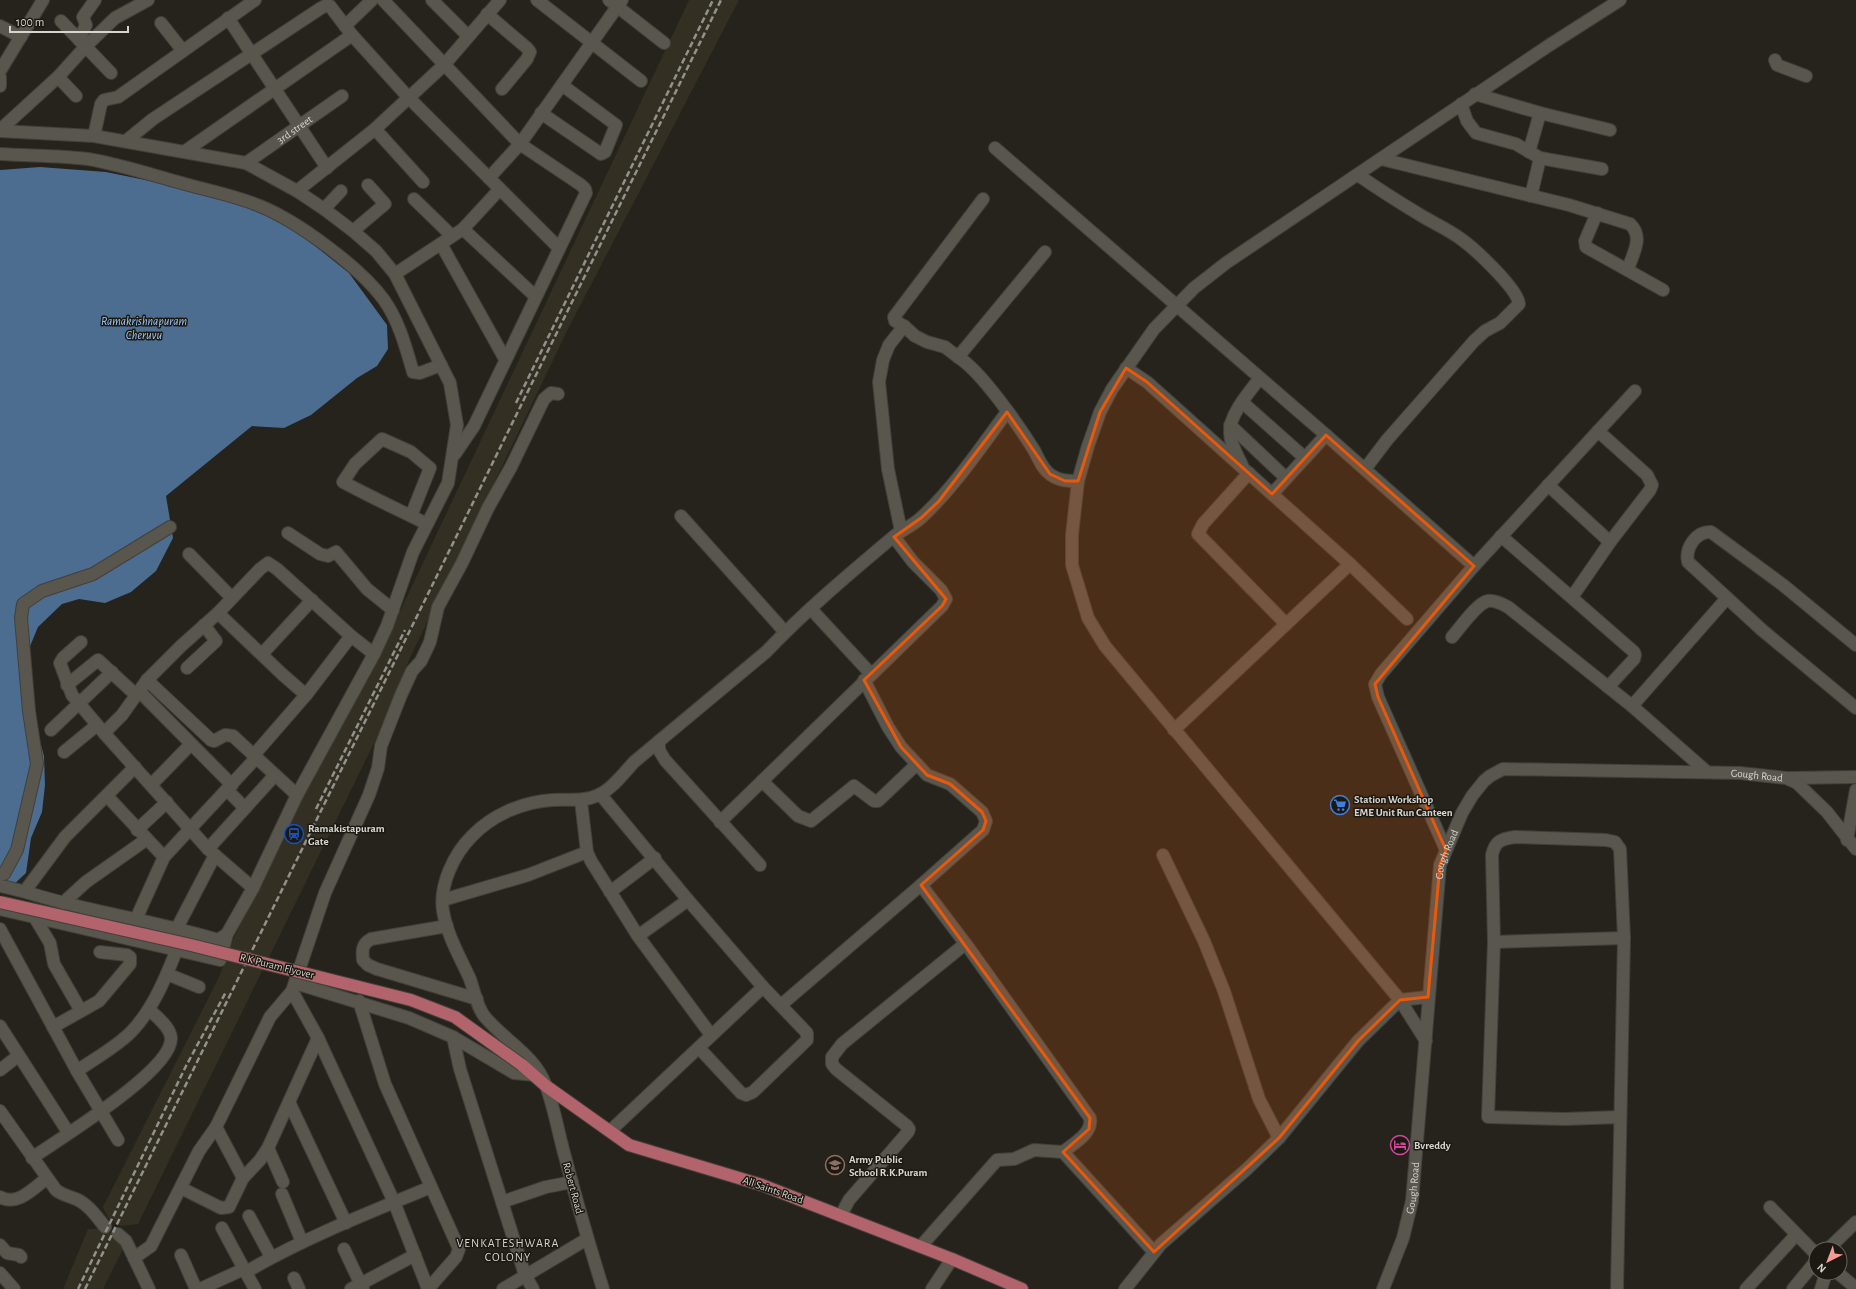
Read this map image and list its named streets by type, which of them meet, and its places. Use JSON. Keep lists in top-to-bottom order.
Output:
{
  "streets": {
    "main road": ["R K Puram Flyover", "All Saints Road"],
    "street": ["3rd street", "Gough Road", "Robert Road"]
  },
  "crossings": [
    ["R K Puram Flyover", "All Saints Road"],
    ["Robert Road", "All Saints Road"]
  ],
  "districts": ["VENKATESHWARA COLONY"],
  "water": ["Ramakrishnapuram Cheruvu"],
  "places": {
    "supermarket": ["Station Workshop EME Unit Run Canteen"],
    "station": ["Ramakistapuram Gate"],
    "hotel": ["Bvreddy"],
    "school or university": ["Army Public School R.K.Puram"]
  },
  "scale_bar": "100 m",
  "north": "bottom left"
}
